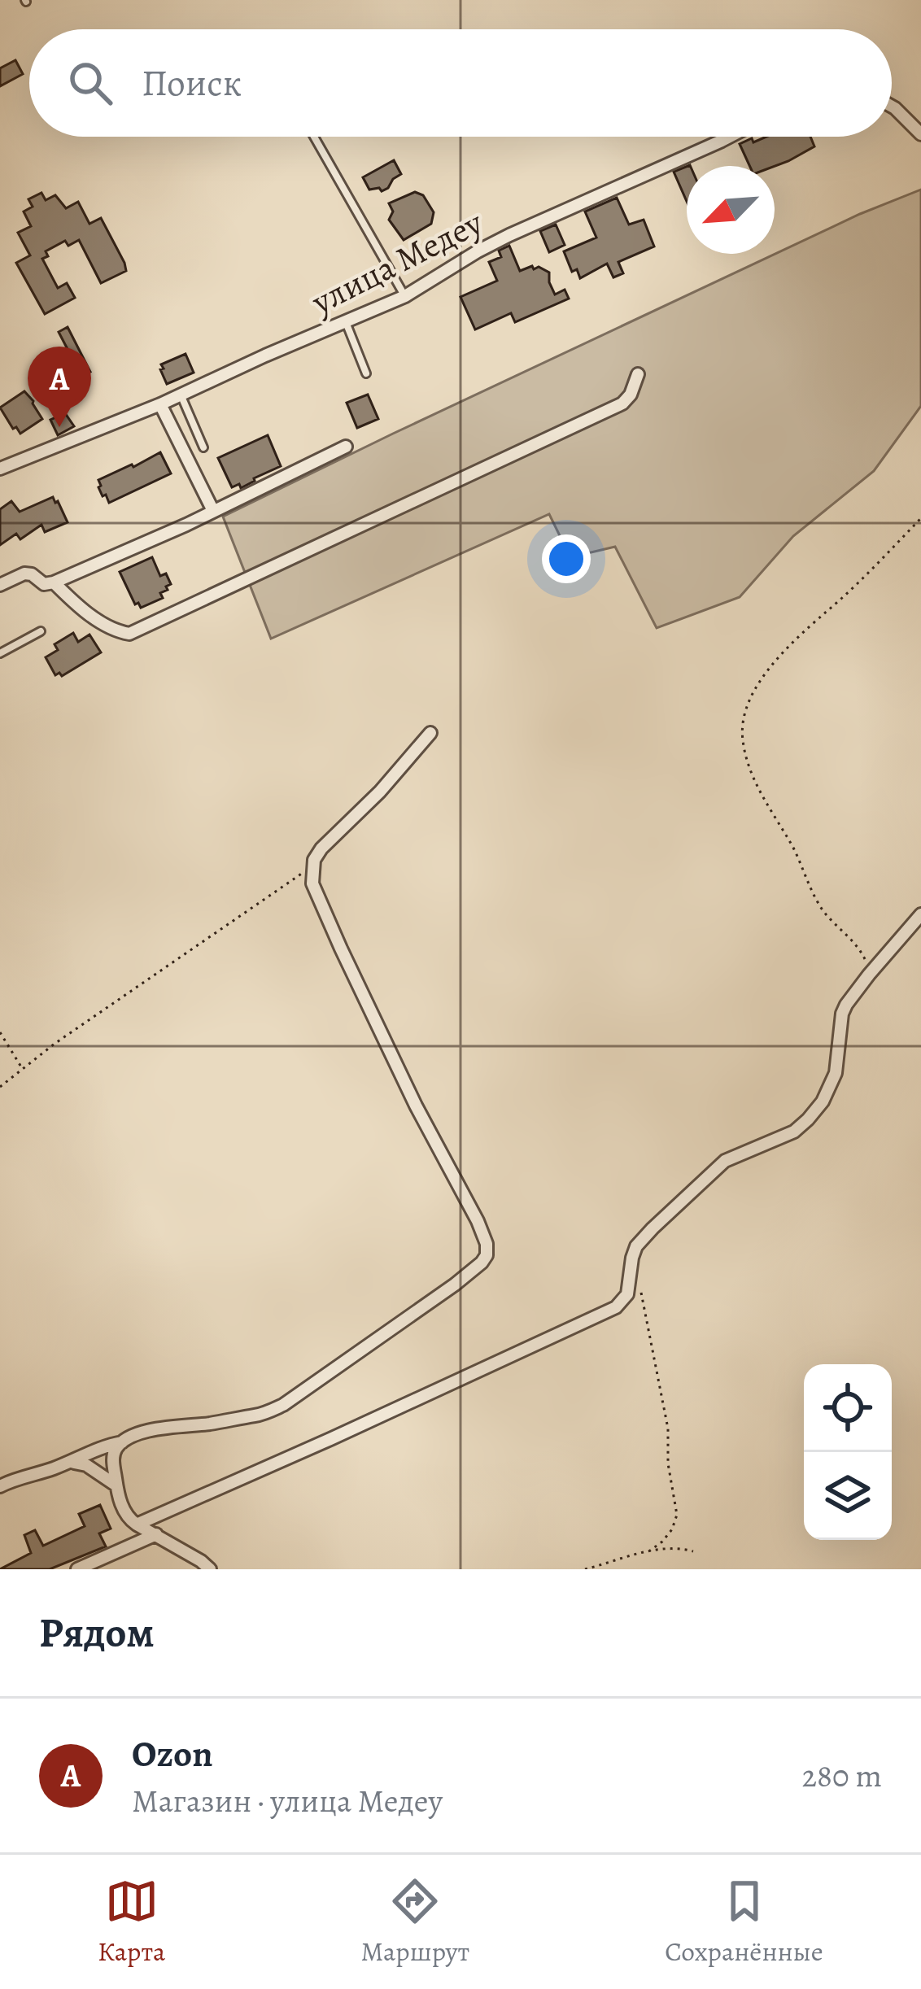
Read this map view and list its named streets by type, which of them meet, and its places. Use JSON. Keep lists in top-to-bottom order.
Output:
{
  "streets": {
    "street": ["улица Медеу"]
  },
  "north": "bottom left",
  "page": {
    "search": "Поиск",
    "pins": "A",
    "heading": "Рядом",
    "list": [
      {
        "mark": "A",
        "name": "Ozon",
        "note": "Магазин · улица Медеу",
        "value": "280 m"
      }
    ],
    "nav": ["Карта", "Маршрут", "Сохранённые"]
  }
}
